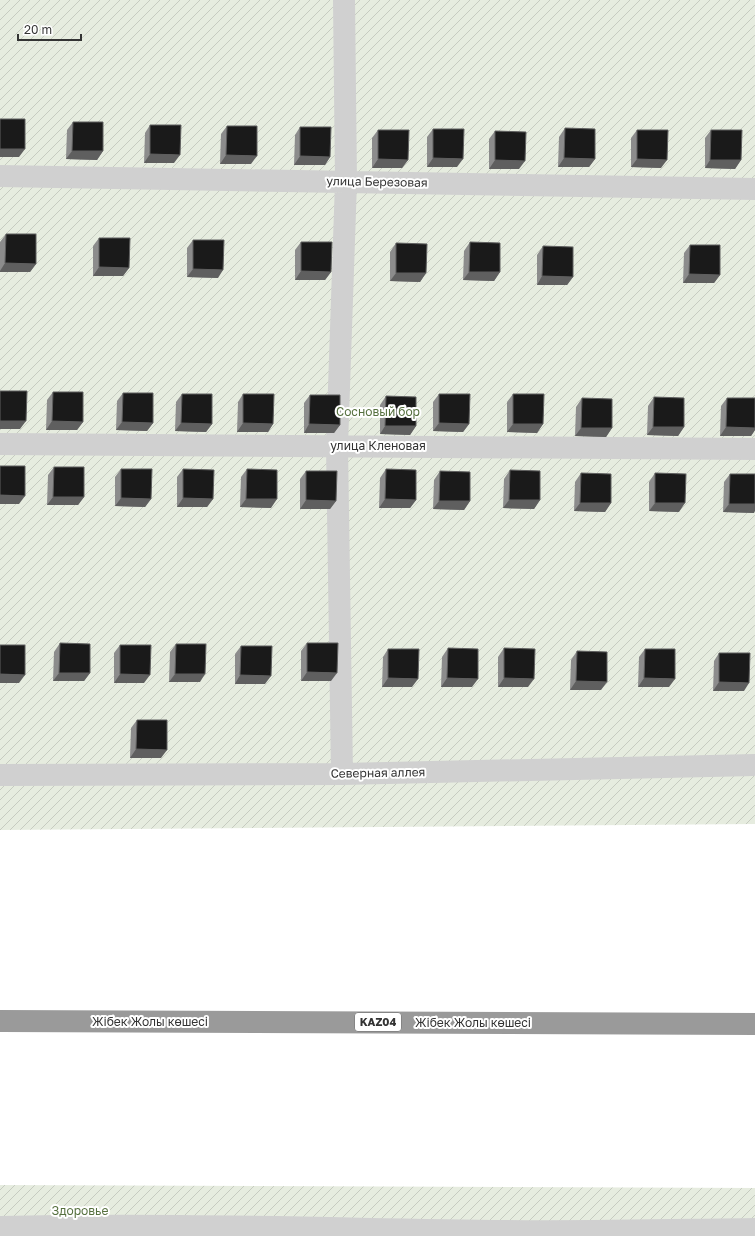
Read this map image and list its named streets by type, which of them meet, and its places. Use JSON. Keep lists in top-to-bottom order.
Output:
{
  "streets": {
    "highway": ["Жібек Жолы көшесі", "KАZ04"],
    "street": ["улица Березовая", "улица Кленовая", "Северная аллея"]
  },
  "parks": ["Сосновый бор", "Здоровье"],
  "scale_bar": "20 m"
}
